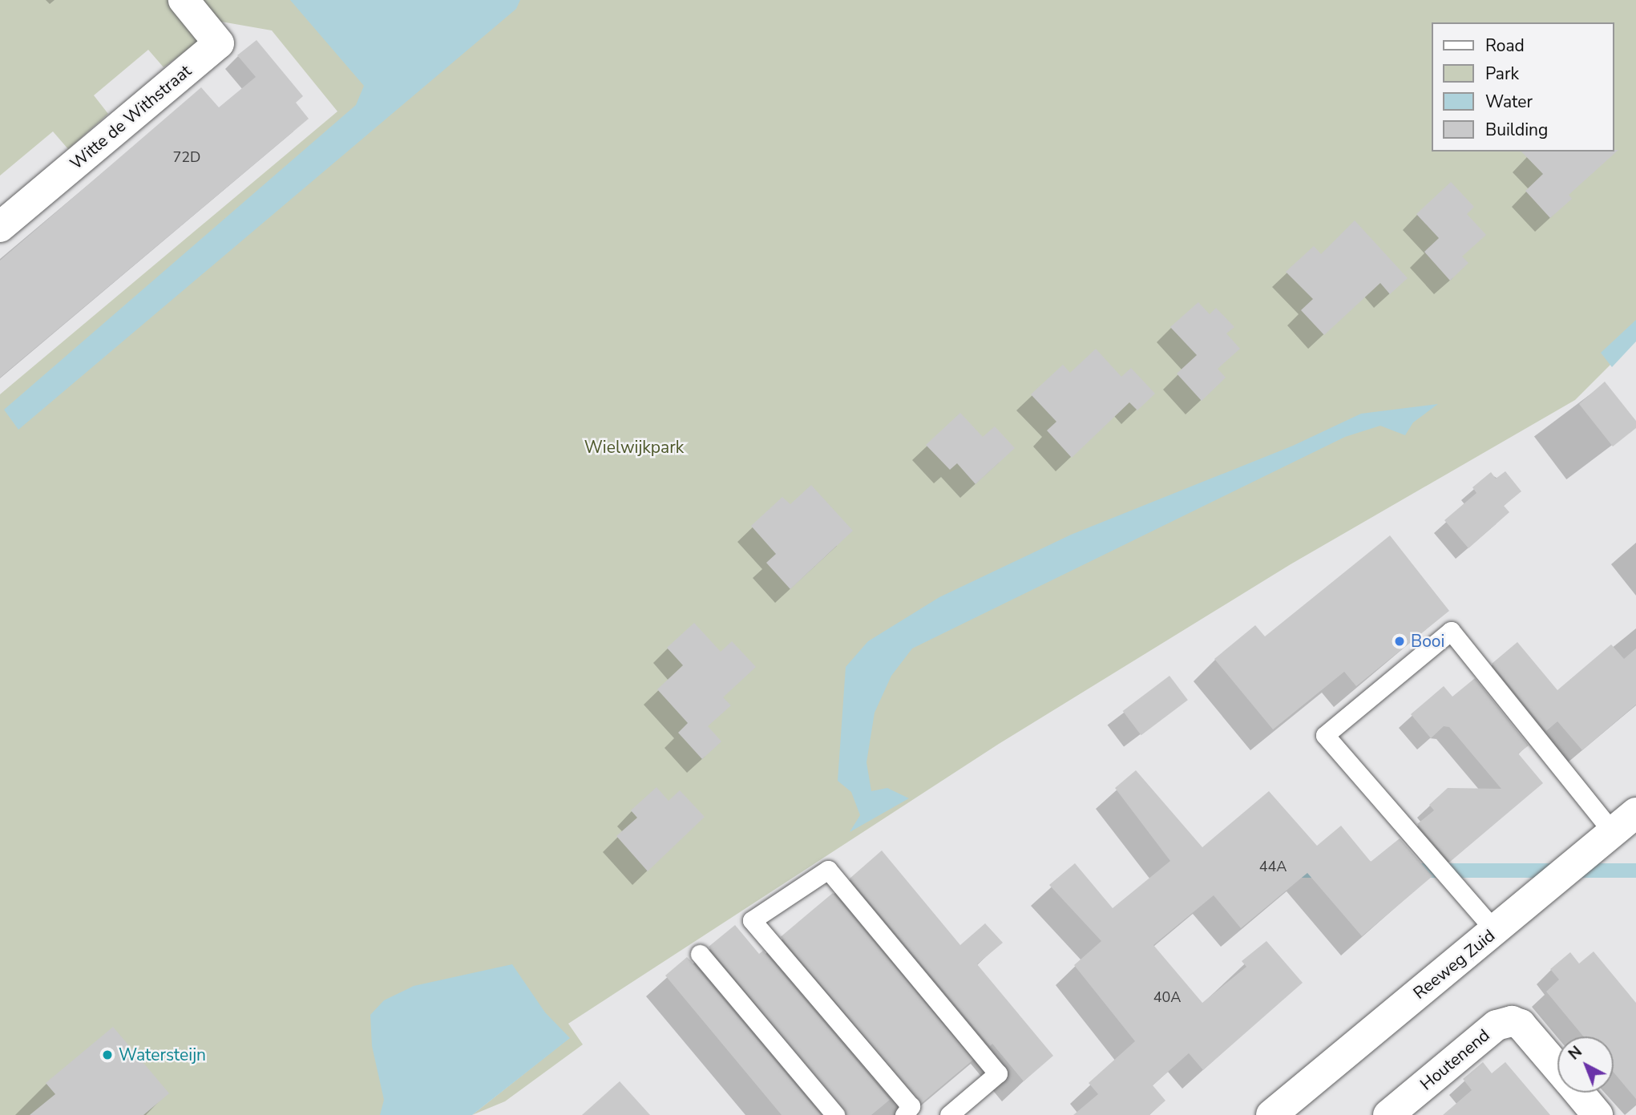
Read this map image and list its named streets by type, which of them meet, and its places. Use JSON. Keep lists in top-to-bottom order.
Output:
{
  "streets": {
    "street": ["Witte de Withstraat", "Reeweg Zuid", "Houtenend"]
  },
  "parks": ["Wielwijkpark"],
  "places": ["Booi", "Watersteijn"],
  "house_numbers": ["72D", "44A", "40A"],
  "legend": [
    "Road",
    "Park",
    "Water",
    "Building"
  ],
  "north": "top left"
}
